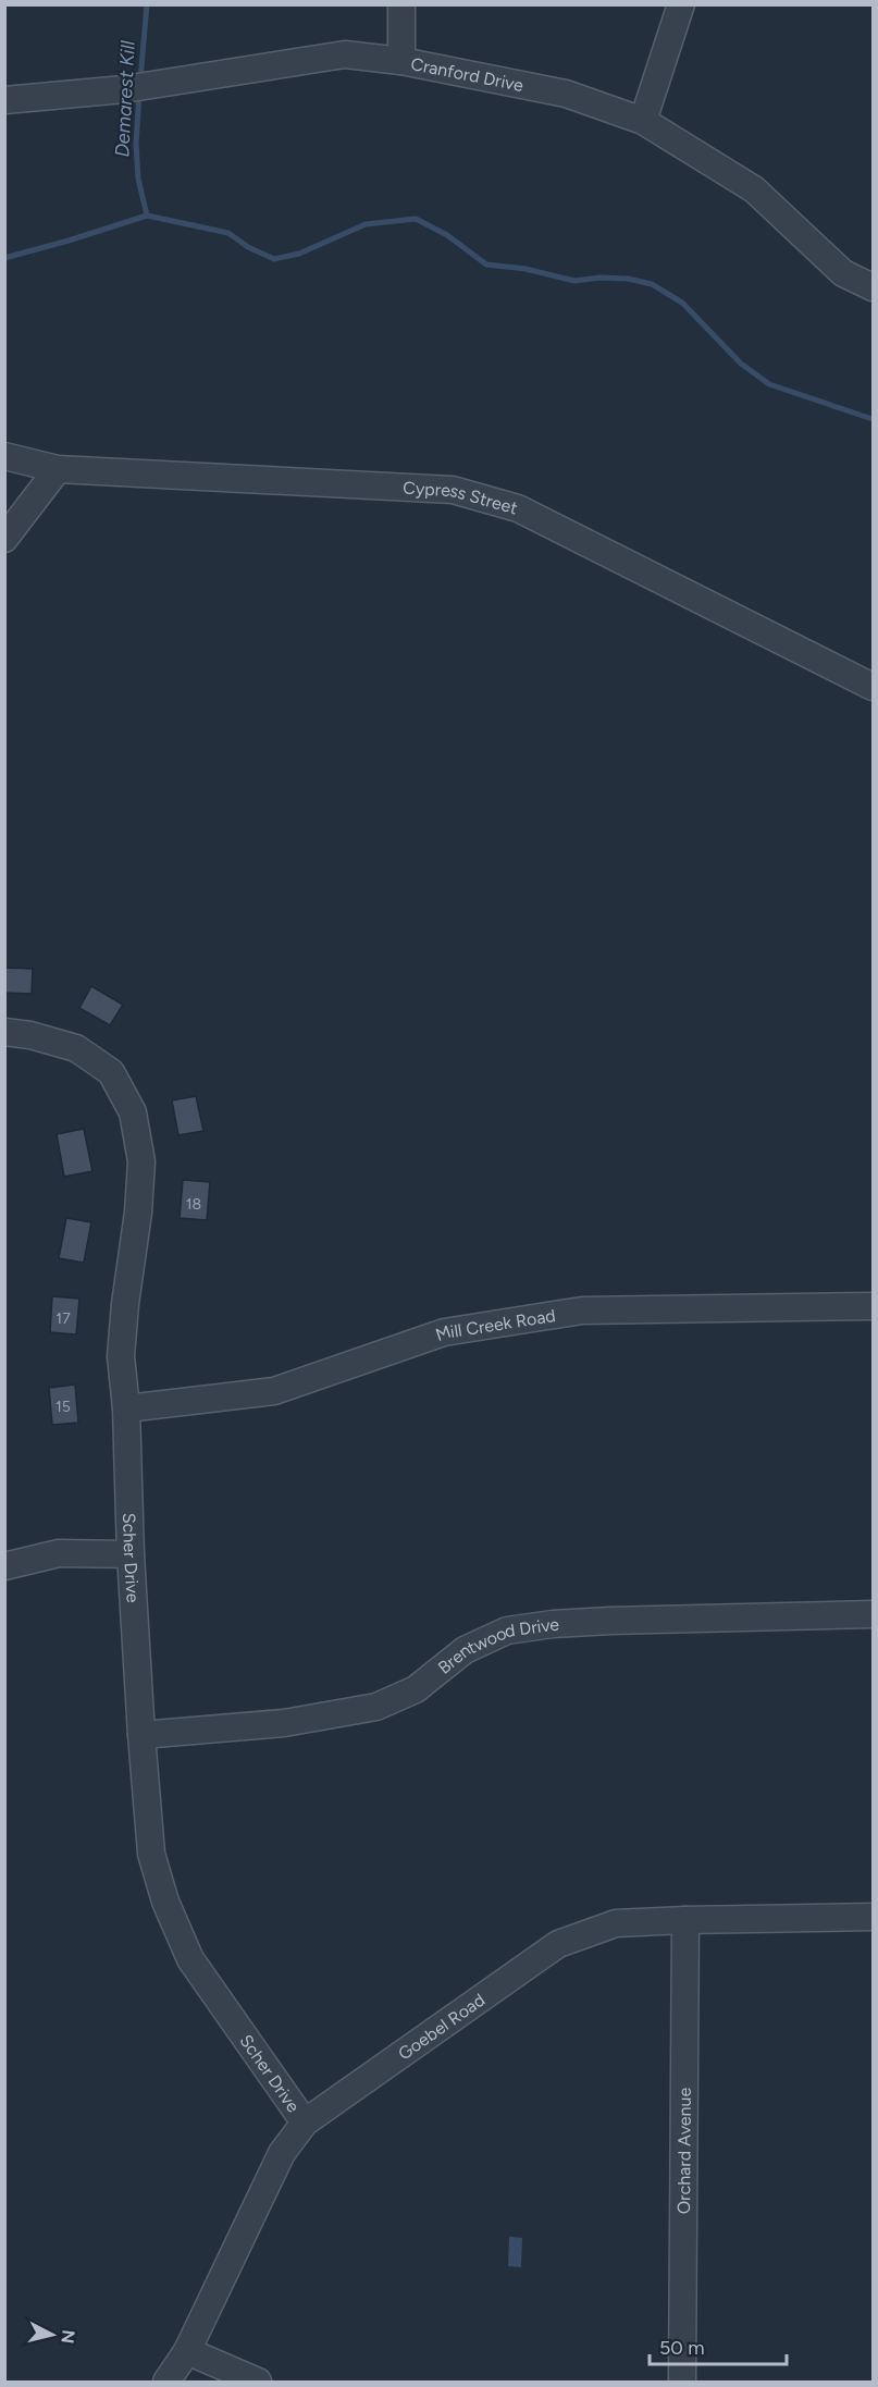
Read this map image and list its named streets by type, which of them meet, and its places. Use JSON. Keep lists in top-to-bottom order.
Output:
{
  "streets": {
    "street": [
      "Cranford Drive",
      "Cypress Street",
      "Mill Creek Road",
      "Scher Drive",
      "Brentwood Drive",
      "Goebel Road",
      "Orchard Avenue"
    ]
  },
  "crossings": [
    ["Mill Creek Road", "Scher Drive"],
    ["Scher Drive", "Brentwood Drive"],
    ["Scher Drive", "Goebel Road"],
    ["Goebel Road", "Orchard Avenue"]
  ],
  "water": ["Demarest Kill"],
  "house_numbers": ["18", "17", "15"],
  "scale_bar": "50 m",
  "north": "right"
}
